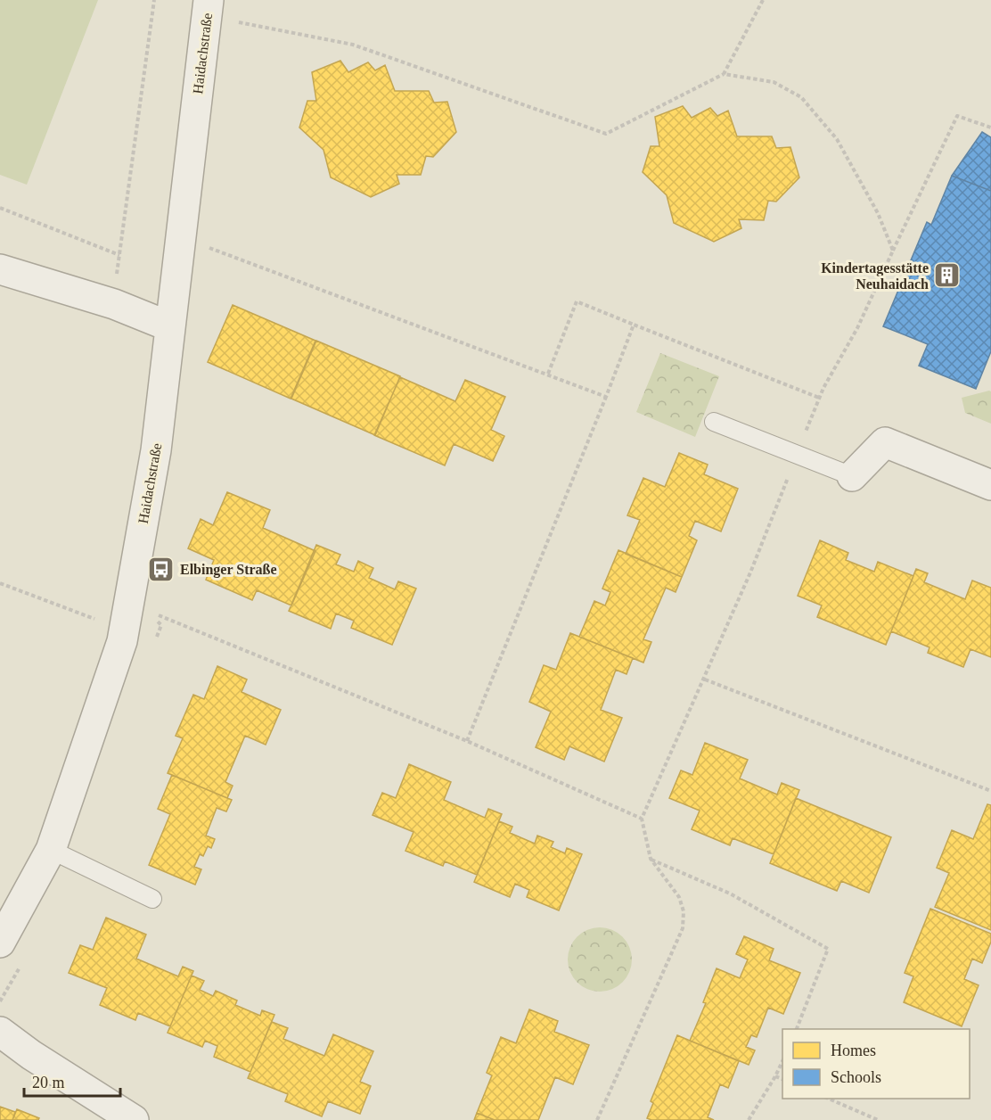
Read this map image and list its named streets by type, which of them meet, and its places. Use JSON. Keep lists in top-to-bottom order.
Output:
{
  "streets": {
    "street": ["Haidachstraße"]
  },
  "places": {
    "building": ["Kindertagesstätte Neuhaidach"],
    "bus stop": ["Elbinger Straße"]
  },
  "legend": ["Homes", "Schools"],
  "scale_bar": "20 m"
}
